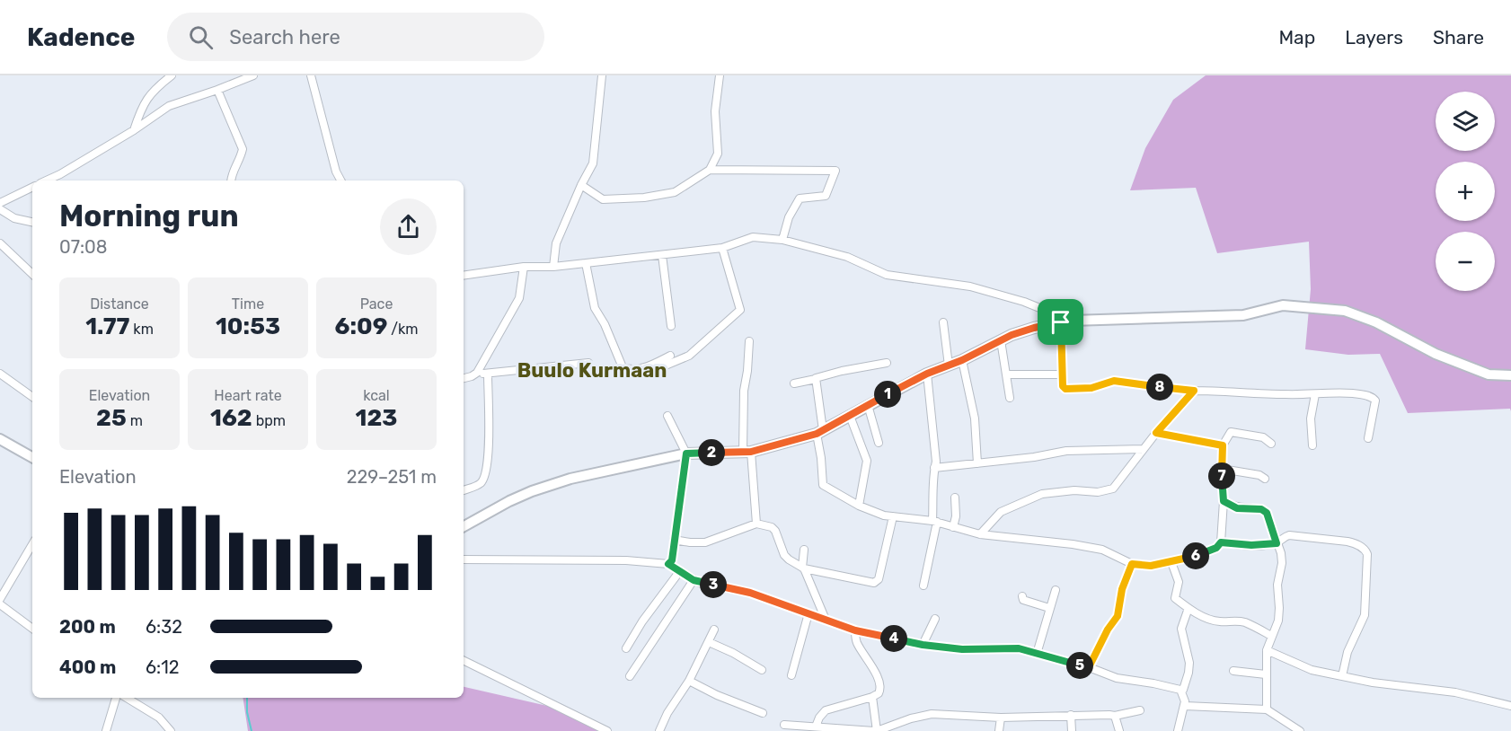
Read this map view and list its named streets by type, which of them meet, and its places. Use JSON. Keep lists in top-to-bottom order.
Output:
{
  "districts": ["Buulo Kurmaan"],
  "page": {
    "header": "Kadence",
    "search": "Search here",
    "nav": ["Map", "Layers", "Share"],
    "map_buttons": ["+", "−"],
    "heading": ["Morning run", "07:08"],
    "stats": [
      ["Distance", "1.77 km"],
      ["Time", "10:53"],
      ["Pace", "6:09 /km"],
      ["Elevation", "25 m"],
      ["Heart rate", "162 bpm"],
      ["kcal", "123"]
    ],
    "pins": [
      "8",
      "1",
      "2",
      "7",
      "6",
      "3",
      "4",
      "5"
    ],
    "chart": ["Elevation", "229–251 m"],
    "list": [
      {
        "name": "200 m",
        "note": "6:32"
      },
      {
        "name": "400 m",
        "note": "6:12"
      }
    ]
  }
}
